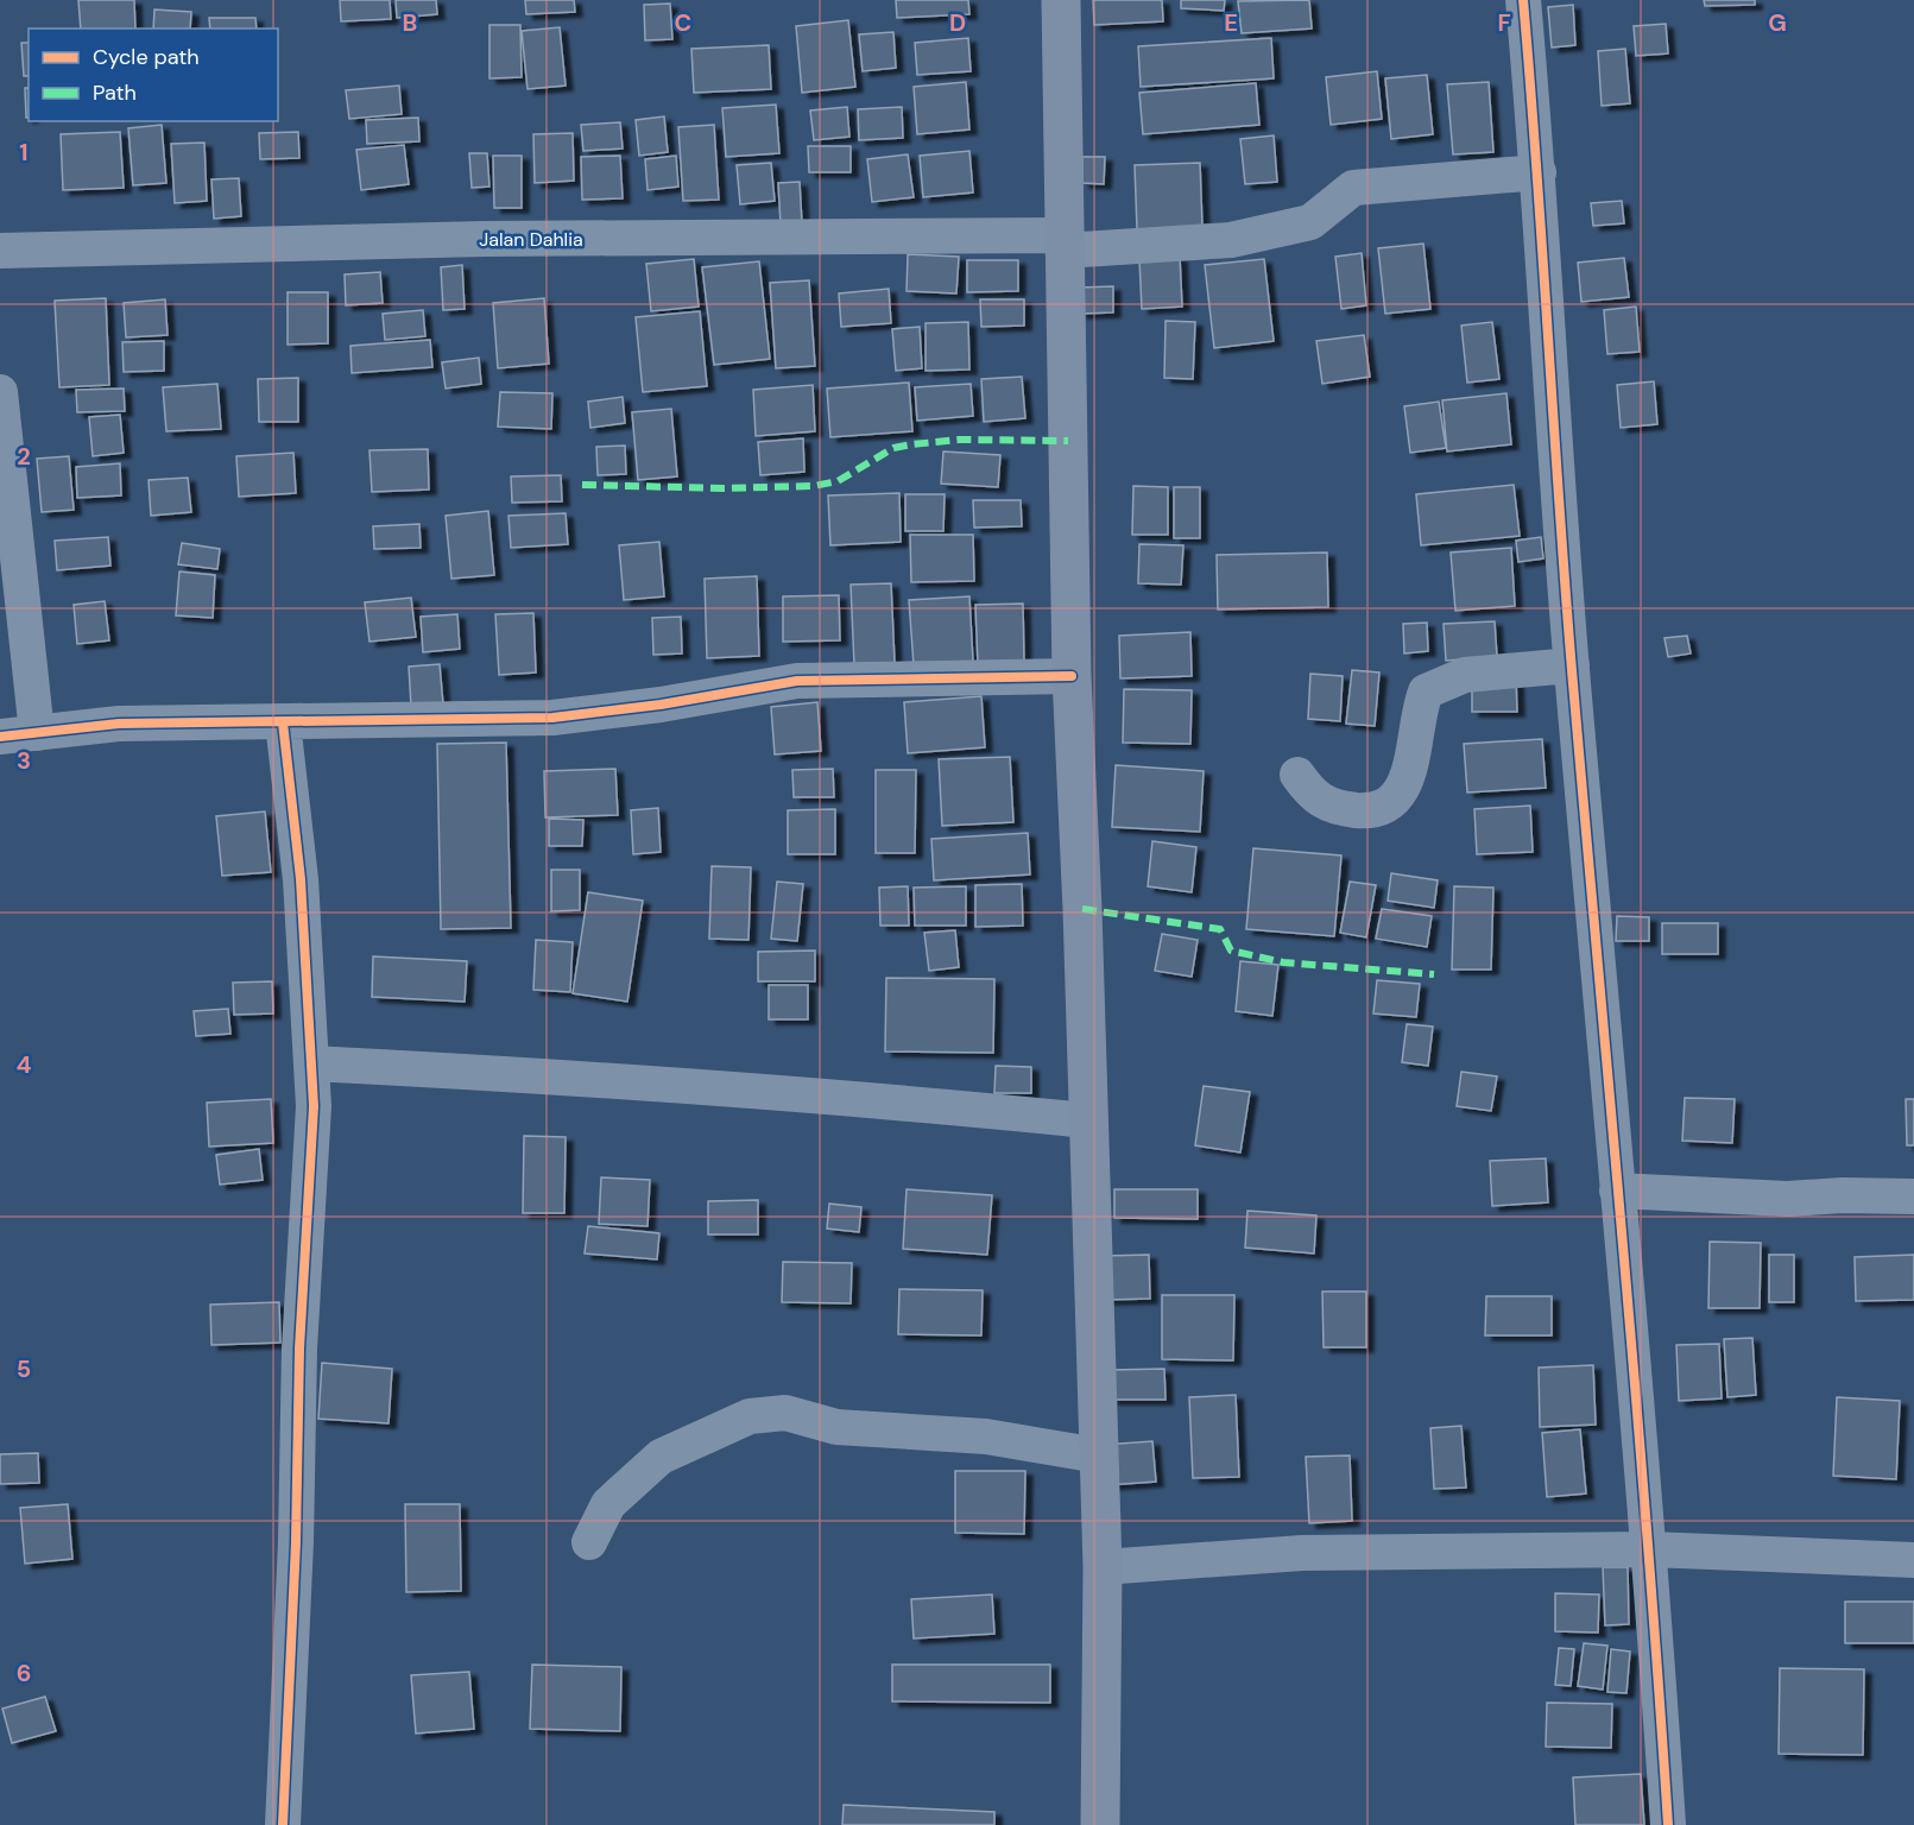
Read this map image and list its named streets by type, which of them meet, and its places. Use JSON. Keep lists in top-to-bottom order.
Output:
{
  "streets": {
    "street": ["Jalan Dahlia"]
  },
  "legend": ["Cycle path", "Path"],
  "grid": {
    "columns": [
      "B",
      "C",
      "D",
      "E",
      "F",
      "G"
    ],
    "rows": [
      "1",
      "2",
      "3",
      "4",
      "5",
      "6"
    ]
  }
}
